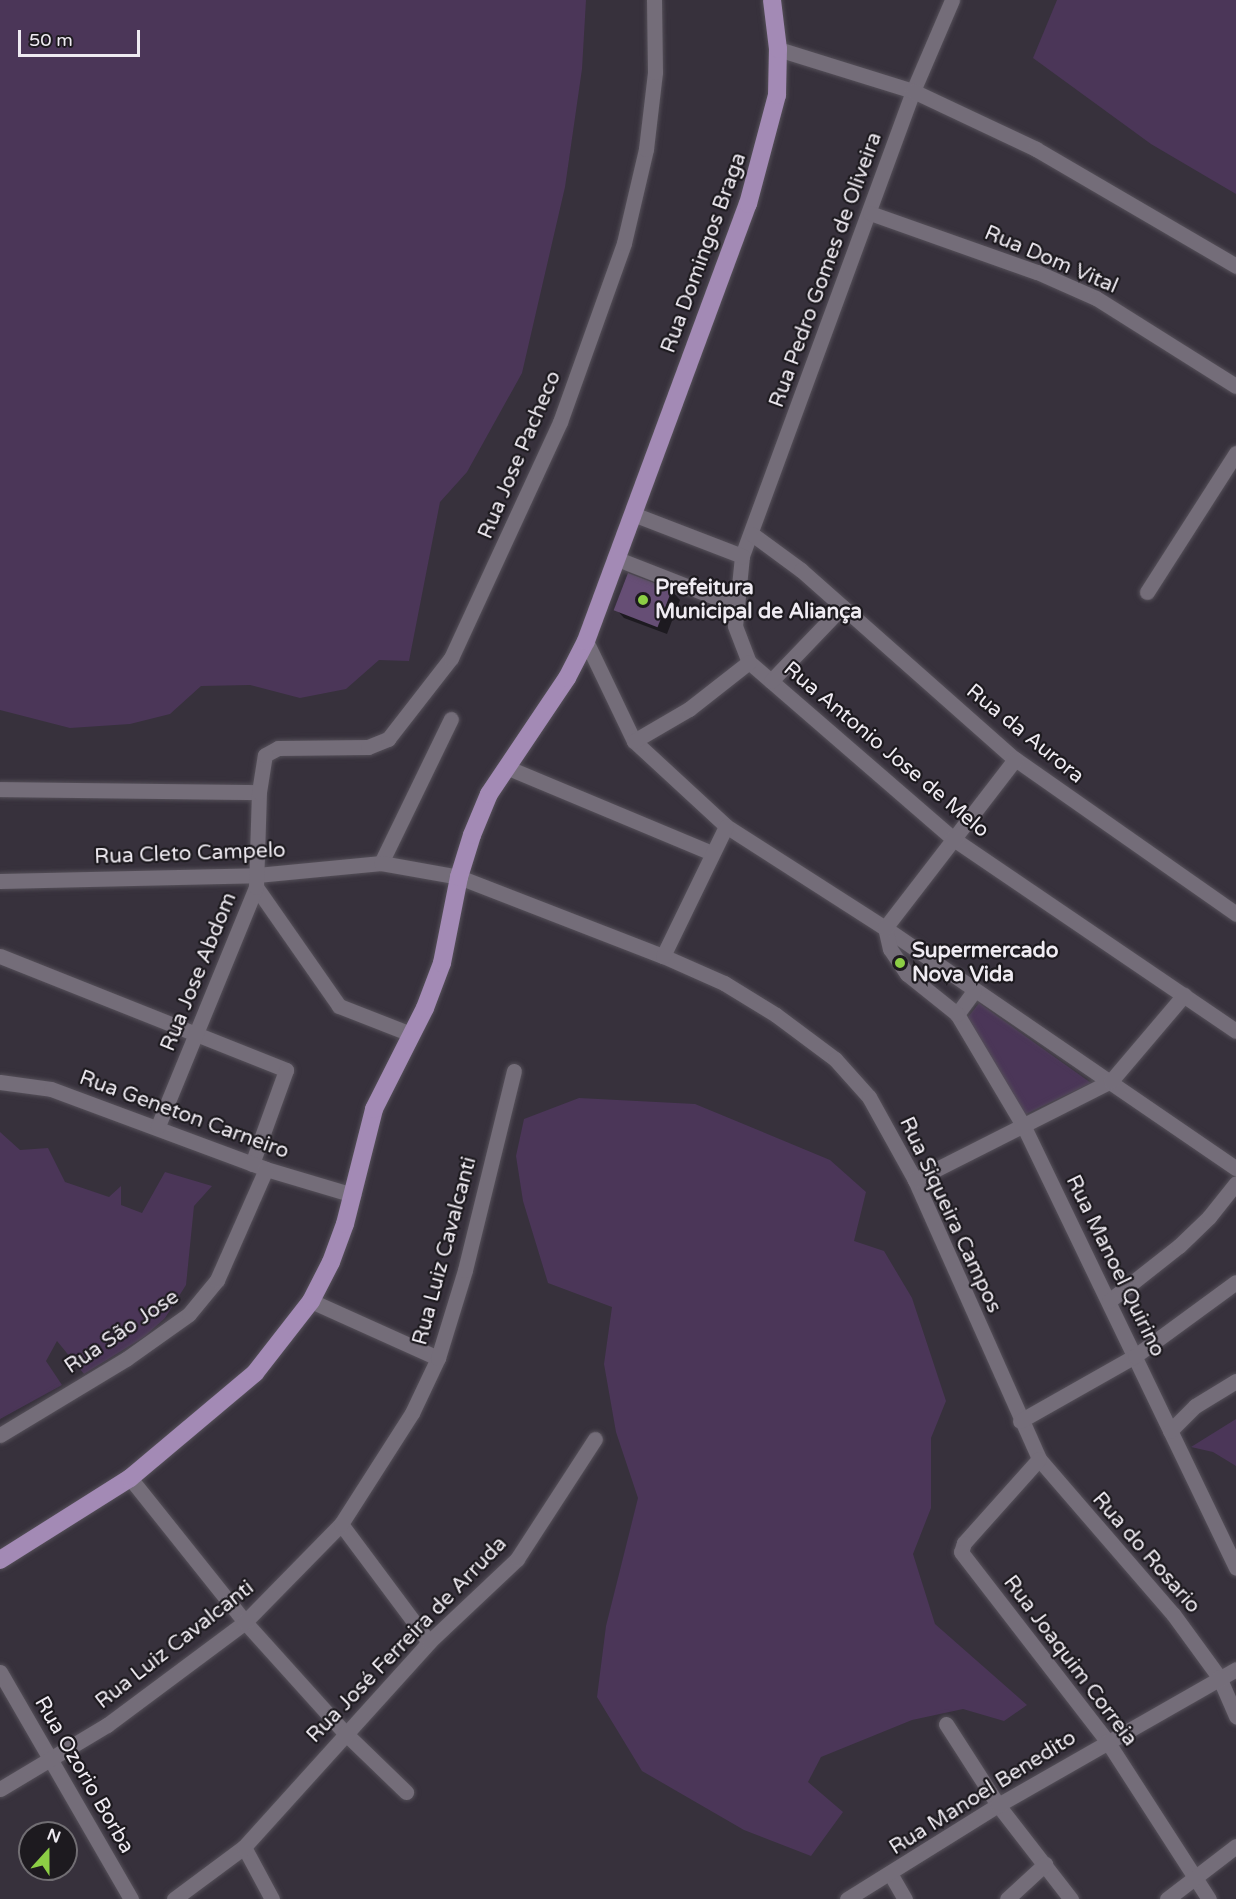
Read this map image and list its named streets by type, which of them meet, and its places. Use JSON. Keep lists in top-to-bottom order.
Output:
{
  "streets": {
    "main road": ["Rua Domingos Braga"],
    "street": [
      "Rua Dom Vital",
      "Rua Pedro Gomes de Oliveira",
      "Rua Jose Pacheco",
      "Rua da Aurora",
      "Rua Antonio Jose de Melo",
      "Rua Cleto Campelo",
      "Rua Jose Abdom",
      "Rua Geneton Carneiro",
      "Rua Siqueira Campos",
      "Rua Luiz Cavalcanti",
      "Rua Manoel Quirino",
      "Rua São Jose",
      "Rua do Rosario",
      "Rua José Ferreira de Arruda",
      "Rua Joaquim Correia",
      "Rua Ozorio Borba",
      "Rua Manoel Benedito"
    ]
  },
  "crossings": [
    ["Rua Domingos Braga", "Rua Cleto Campelo"],
    ["Rua Domingos Braga", "Rua Geneton Carneiro"],
    ["Rua Domingos Braga", "Rua Siqueira Campos"],
    ["Rua Dom Vital", "Rua Pedro Gomes de Oliveira"],
    ["Rua Pedro Gomes de Oliveira", "Rua da Aurora"],
    ["Rua Pedro Gomes de Oliveira", "Rua Antonio Jose de Melo"],
    ["Rua Jose Pacheco", "Rua Jose Abdom"],
    ["Rua Cleto Campelo", "Rua Jose Abdom"],
    ["Rua Cleto Campelo", "Rua Siqueira Campos"],
    ["Rua Jose Abdom", "Rua Geneton Carneiro"],
    ["Rua Jose Abdom", "Rua São Jose"],
    ["Rua Geneton Carneiro", "Rua São Jose"],
    ["Rua Siqueira Campos", "Rua do Rosario"],
    ["Rua Luiz Cavalcanti", "Rua Ozorio Borba"],
    ["Rua do Rosario", "Rua Joaquim Correia"],
    ["Rua do Rosario", "Rua Manoel Benedito"],
    ["Rua Joaquim Correia", "Rua Manoel Benedito"]
  ],
  "places": ["Prefeitura Municipal de Aliança", "Supermercado Nova Vida"],
  "scale_bar": "50 m",
  "north": "top"
}
